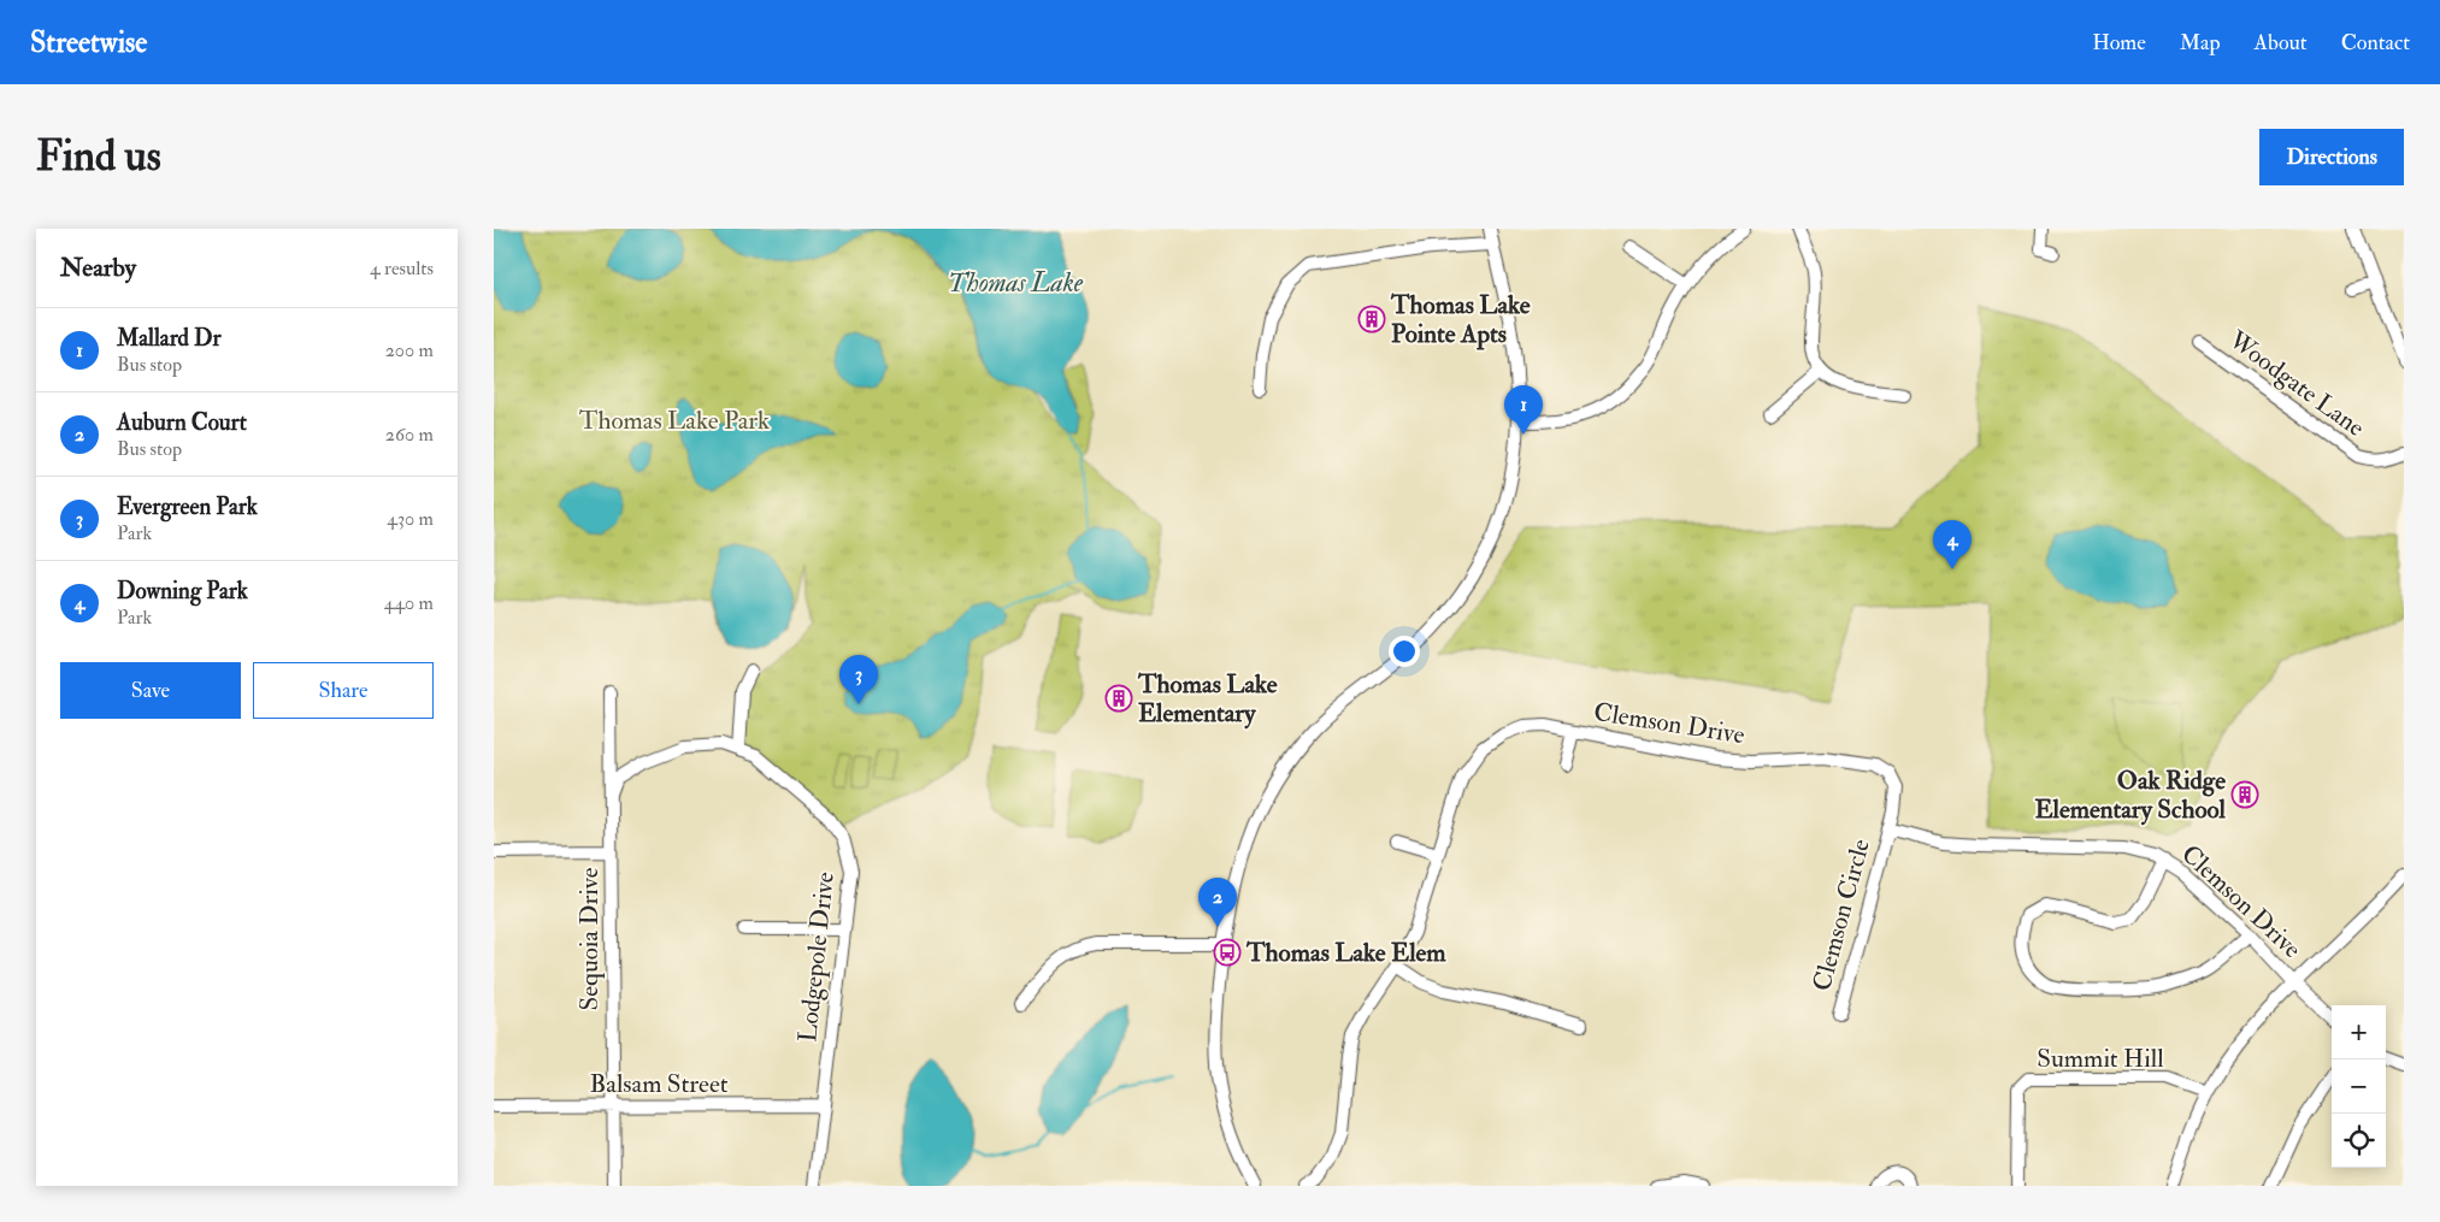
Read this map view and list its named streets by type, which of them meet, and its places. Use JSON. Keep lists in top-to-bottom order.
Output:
{
  "streets": {
    "street": [
      "Woodgate Lane",
      "Clemson Drive",
      "Clemson Circle",
      "Sequoia Drive",
      "Lodgepole Drive",
      "Summit Hill",
      "Balsam Street"
    ]
  },
  "crossings": [
    ["Clemson Drive", "Clemson Circle"],
    ["Sequoia Drive", "Lodgepole Drive"],
    ["Sequoia Drive", "Balsam Street"],
    ["Lodgepole Drive", "Balsam Street"]
  ],
  "water": ["Thomas Lake"],
  "parks": ["Thomas Lake Park"],
  "places": {
    "building": ["Thomas Lake Pointe Apts", "Thomas Lake Elementary", "Oak Ridge Elementary School"],
    "bus stop": ["Thomas Lake Elem"]
  },
  "page": {
    "header": "Streetwise",
    "nav": [
      "Home",
      "Map",
      "About",
      "Contact"
    ],
    "buttons": [
      "Directions",
      ["Save", "Share"]
    ],
    "title": "Find us",
    "heading": ["Nearby", "4 results"],
    "list": [
      {
        "mark": "1",
        "name": "Mallard Dr",
        "note": "Bus stop",
        "value": "200 m"
      },
      {
        "mark": "2",
        "name": "Auburn Court",
        "note": "Bus stop",
        "value": "260 m"
      },
      {
        "mark": "3",
        "name": "Evergreen Park",
        "note": "Park",
        "value": "430 m"
      },
      {
        "mark": "4",
        "name": "Downing Park",
        "note": "Park",
        "value": "440 m"
      }
    ],
    "pins": [
      "1",
      "4",
      "3",
      "2"
    ],
    "map_buttons": ["+", "−"]
  }
}
